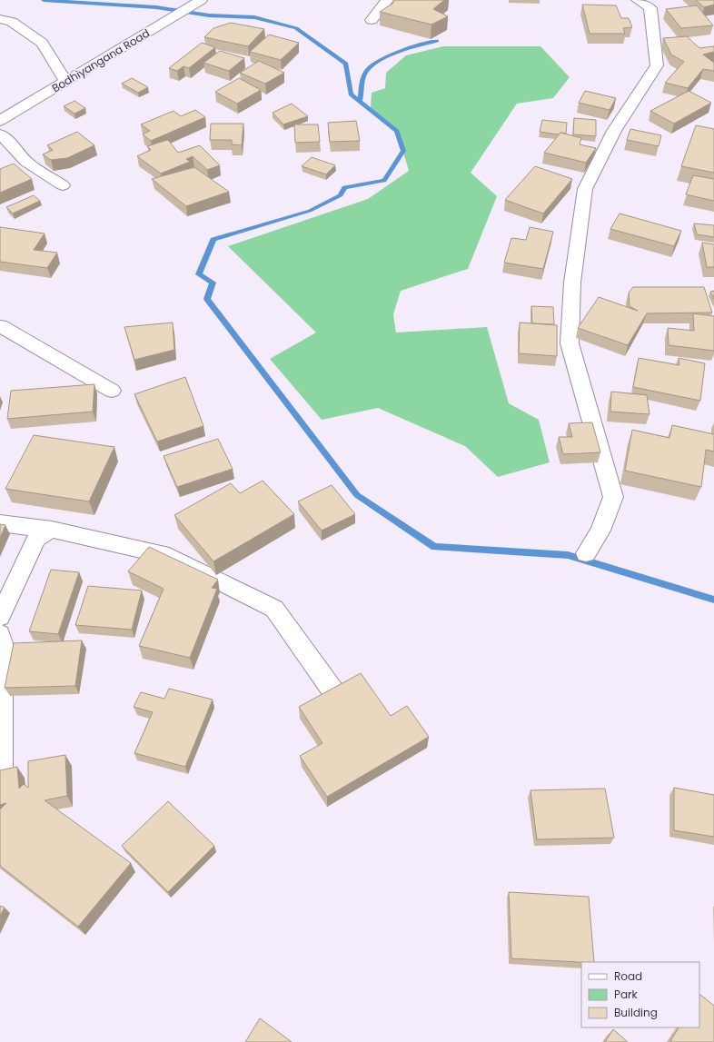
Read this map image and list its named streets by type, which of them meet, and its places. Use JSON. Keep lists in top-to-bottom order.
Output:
{
  "streets": {
    "street": ["Bodhiyangana Road"]
  },
  "legend": ["Road", "Park", "Building"]
}
